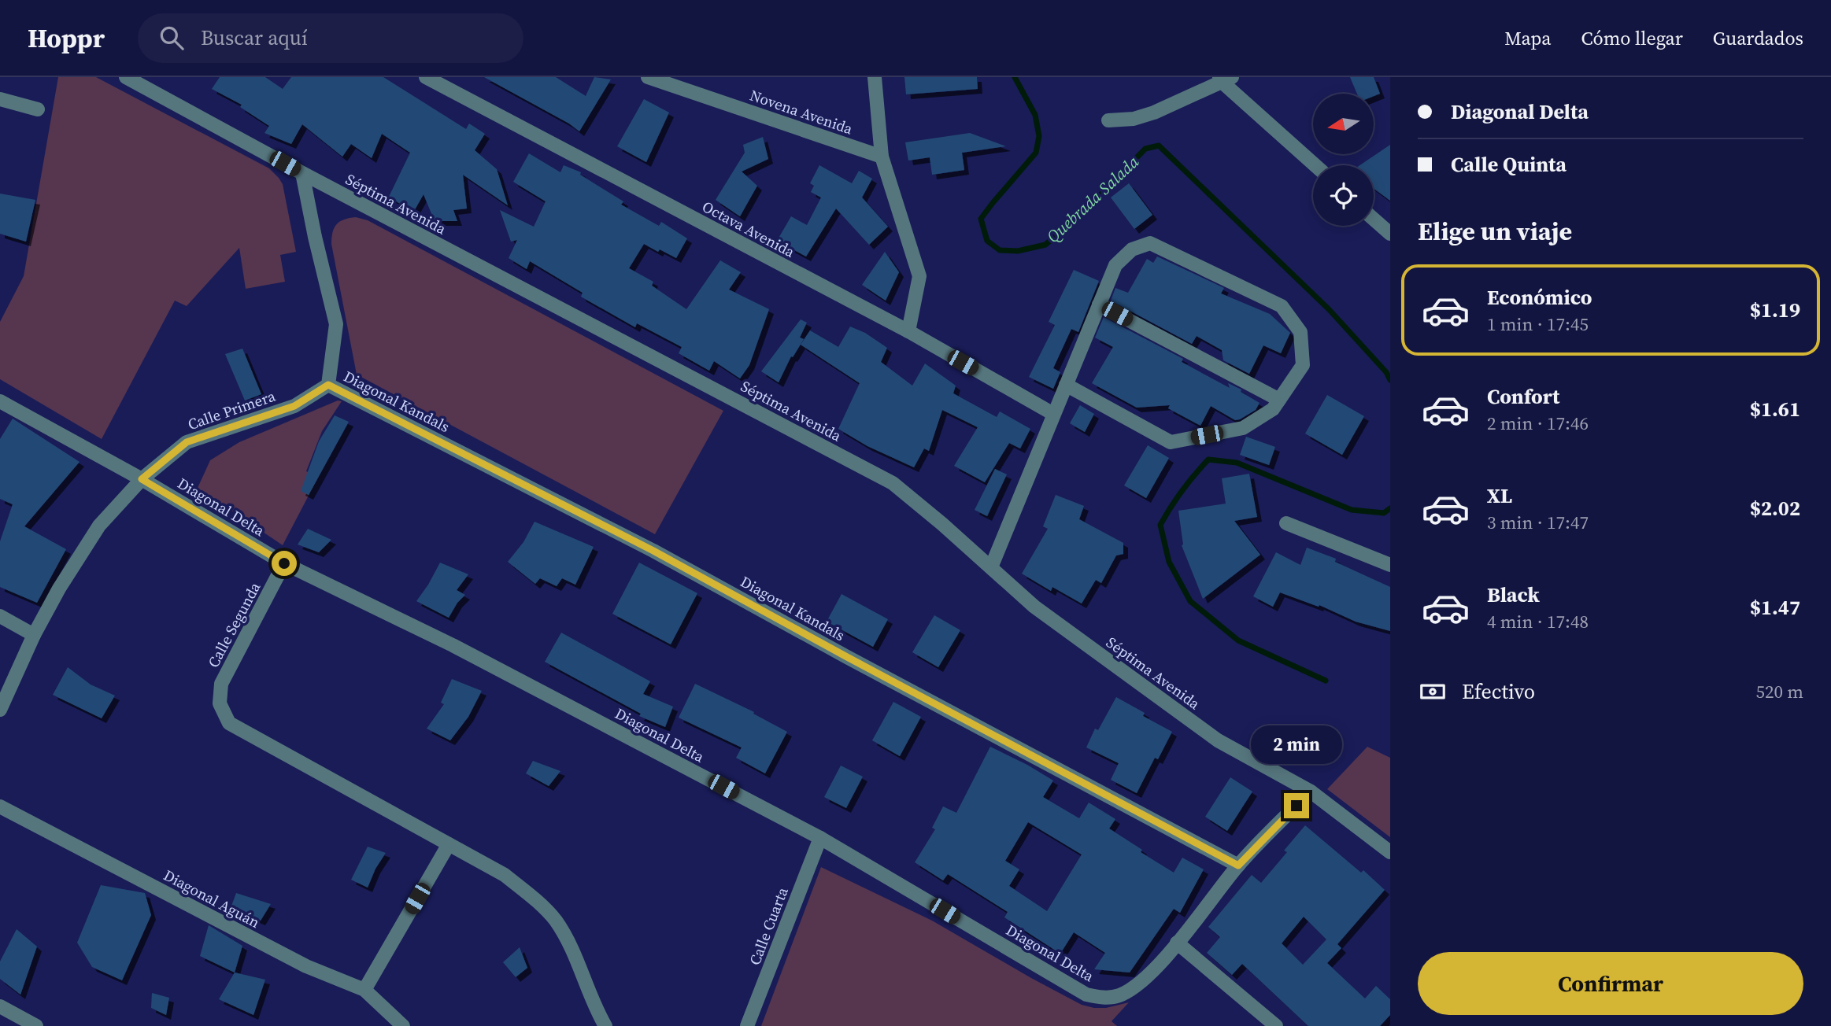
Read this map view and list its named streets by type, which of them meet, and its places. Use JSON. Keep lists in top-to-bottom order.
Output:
{
  "streets": {
    "street": [
      "Novena Avenida",
      "Séptima Avenida",
      "Octava Avenida",
      "Diagonal Kandals",
      "Calle Primera",
      "Diagonal Delta",
      "Calle Segunda",
      "Diagonal Aguán",
      "Calle Cuarta"
    ]
  },
  "crossings": [
    ["Séptima Avenida", "Diagonal Delta"],
    ["Diagonal Kandals", "Calle Primera"],
    ["Diagonal Kandals", "Diagonal Delta"],
    ["Calle Primera", "Diagonal Delta"],
    ["Diagonal Delta", "Calle Segunda"],
    ["Diagonal Delta", "Calle Cuarta"]
  ],
  "water": ["Quebrada Salada"],
  "north": "left",
  "page": {
    "header": "Hoppr",
    "search": "Buscar aquí",
    "nav": ["Mapa", "Cómo llegar", "Guardados"],
    "banner": ["Diagonal Delta", "Calle Quinta"],
    "heading": "Elige un viaje",
    "list": [
      {
        "name": "Económico",
        "note": "1 min · 17:45",
        "value": "$1.19"
      },
      {
        "name": "Confort",
        "note": "2 min · 17:46",
        "value": "$1.61"
      },
      {
        "name": "XL",
        "note": "3 min · 17:47",
        "value": "$2.02"
      },
      {
        "name": "Black",
        "note": "4 min · 17:48",
        "value": "$1.47"
      }
    ],
    "pay": ["Efectivo", "520 m"],
    "bubble": "2 min",
    "buttons": "Confirmar"
  }
}
